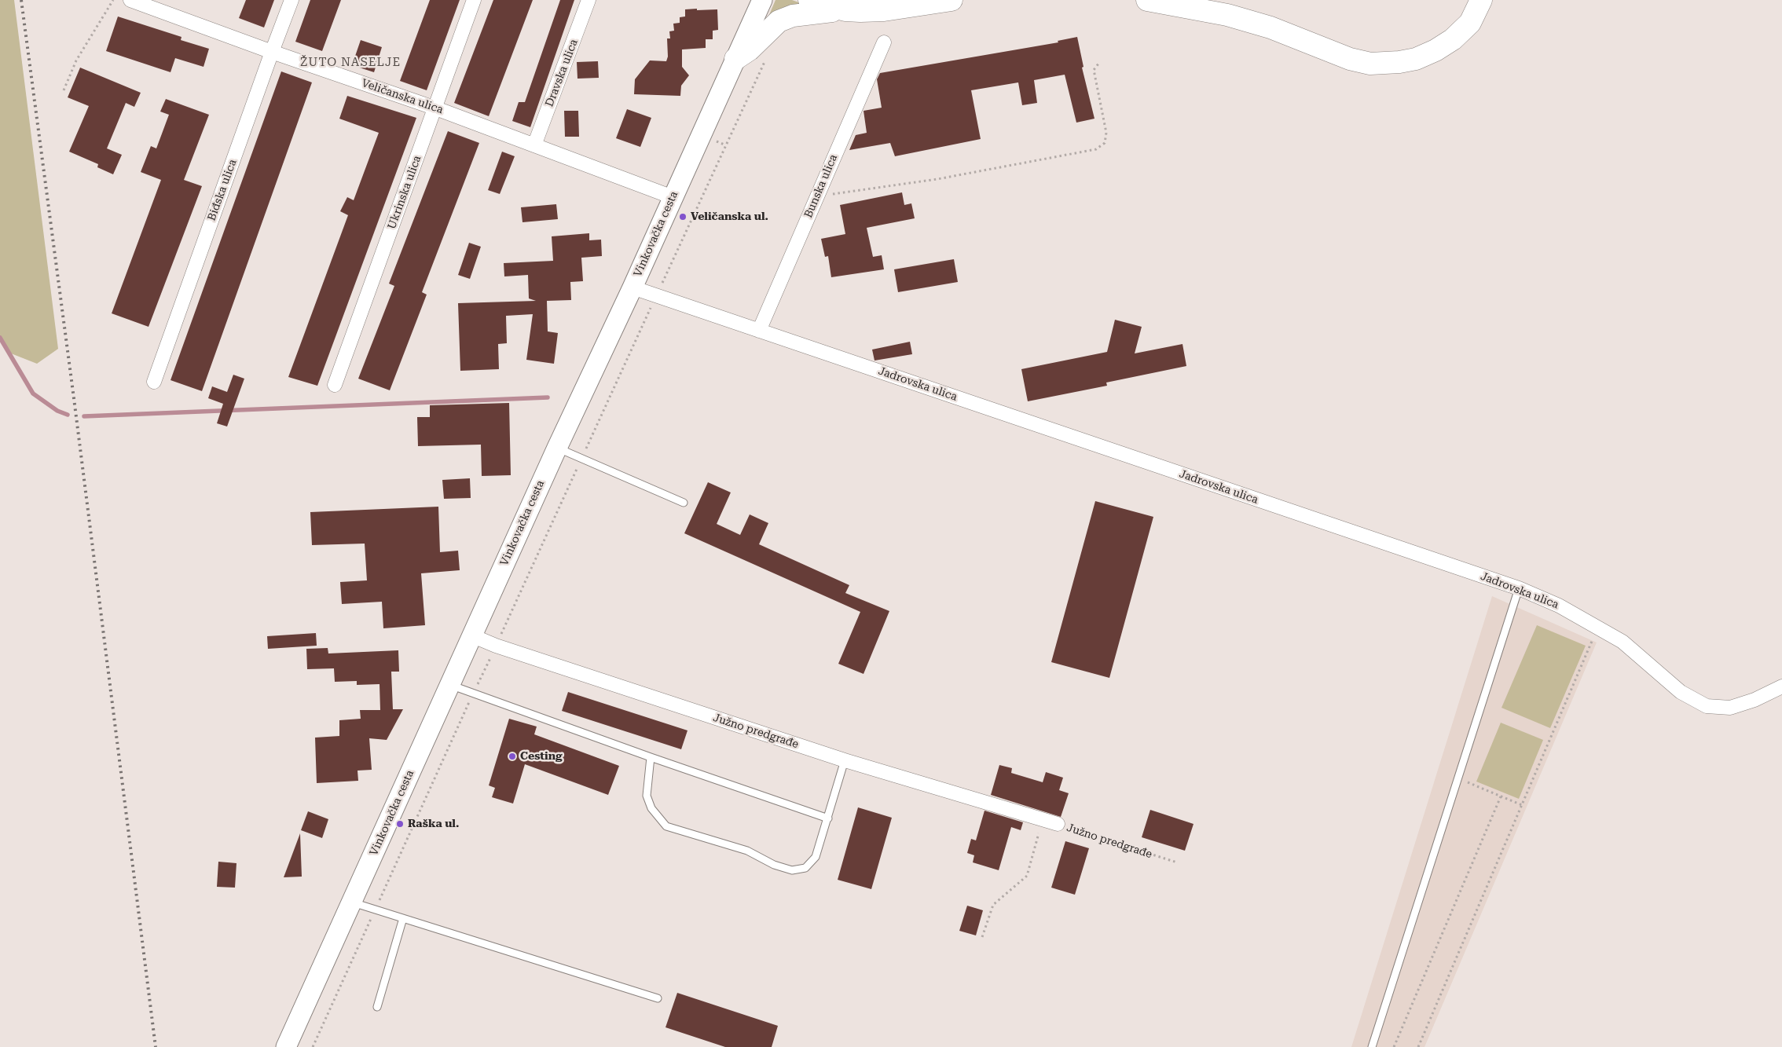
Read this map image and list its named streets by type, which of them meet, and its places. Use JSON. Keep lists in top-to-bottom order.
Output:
{
  "streets": {
    "main road": ["Vinkovačka cesta"],
    "street": [
      "Dravska ulica",
      "Veličanska ulica",
      "Bunska ulica",
      "Biđska ulica",
      "Ukrinska ulica",
      "Jadrovska ulica",
      "Južno predgrađe"
    ]
  },
  "crossings": [
    ["Dravska ulica", "Veličanska ulica"],
    ["Veličanska ulica", "Biđska ulica"],
    ["Veličanska ulica", "Ukrinska ulica"],
    ["Veličanska ulica", "Vinkovačka cesta"],
    ["Bunska ulica", "Jadrovska ulica"],
    ["Vinkovačka cesta", "Jadrovska ulica"],
    ["Vinkovačka cesta", "Južno predgrađe"]
  ],
  "districts": ["ŽUTO NASELJE"],
  "places": ["Veličanska ul.", "Cesting", "Raška ul."]
}
